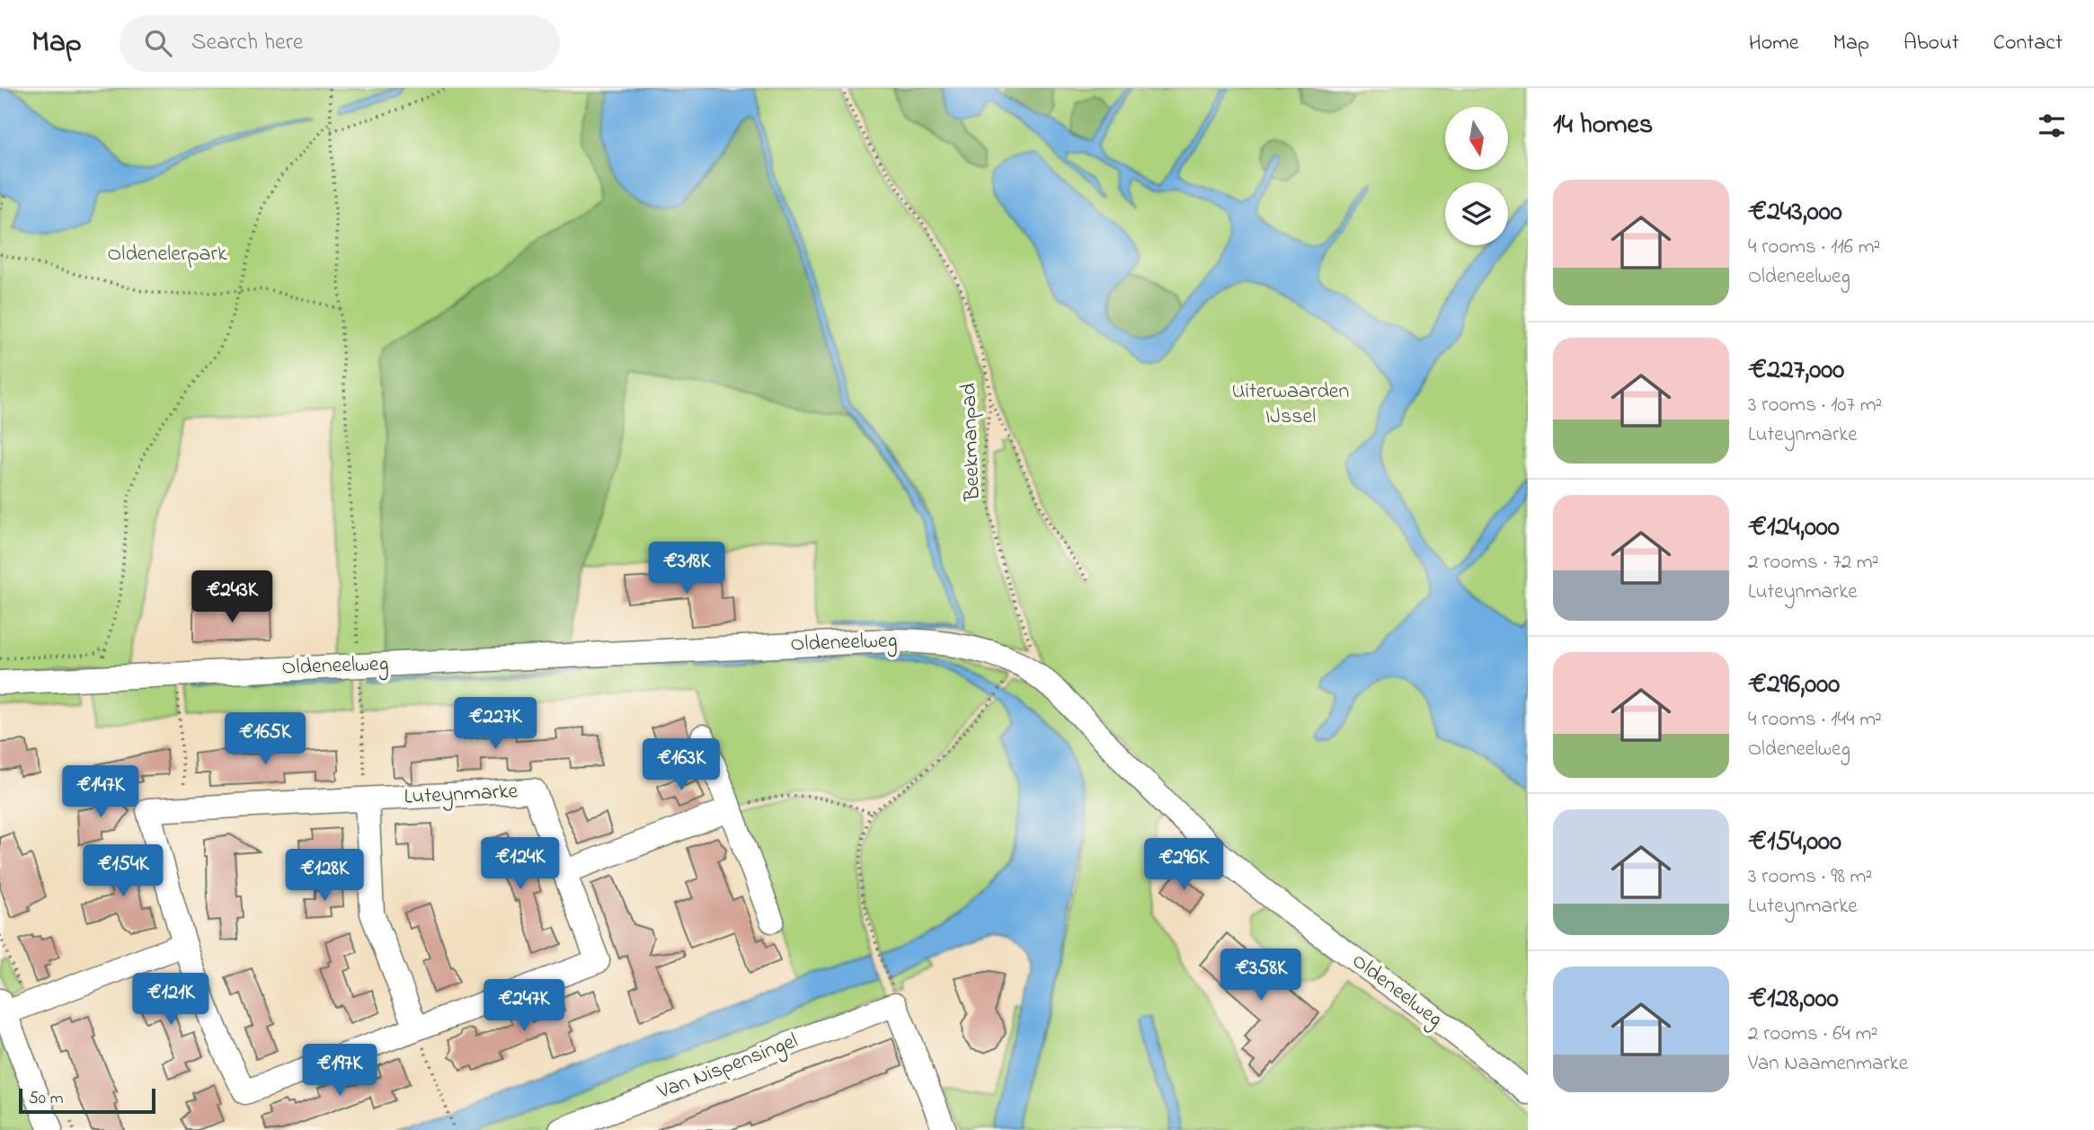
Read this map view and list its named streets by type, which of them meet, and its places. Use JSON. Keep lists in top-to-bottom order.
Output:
{
  "streets": {
    "street": ["Oldeneelweg", "Luteynmarke", "Van Nispensingel"],
    "path": ["Beekmanpad"]
  },
  "crossings": [
    ["Beekmanpad", "Oldeneelweg"]
  ],
  "parks": ["Oldenelerpark", "Uiterwaarden IJssel"],
  "scale_bar": "50 m",
  "north": "bottom",
  "page": {
    "header": "Map",
    "search": "Search here",
    "nav": [
      "Home",
      "Map",
      "About",
      "Contact"
    ],
    "heading": "14 homes",
    "list": [
      {
        "name": "€243,000",
        "note": "4 rooms · 116 m² · Oldeneelweg"
      },
      {
        "name": "€227,000",
        "note": "3 rooms · 107 m² · Luteynmarke"
      },
      {
        "name": "€124,000",
        "note": "2 rooms · 72 m² · Luteynmarke"
      },
      {
        "name": "€296,000",
        "note": "4 rooms · 144 m² · Oldeneelweg"
      },
      {
        "name": "€154,000",
        "note": "3 rooms · 98 m² · Luteynmarke"
      },
      {
        "name": "€128,000",
        "note": "2 rooms · 64 m² · Van Naamenmarke"
      }
    ],
    "price": [
      "€318K",
      "€243K",
      "€227K",
      "€165K",
      "€163K",
      "€147K",
      "€124K",
      "€296K",
      "€154K",
      "€128K",
      "€358K",
      "€121K",
      "€247K",
      "€197K"
    ],
    "scale": "50 m"
  }
}
